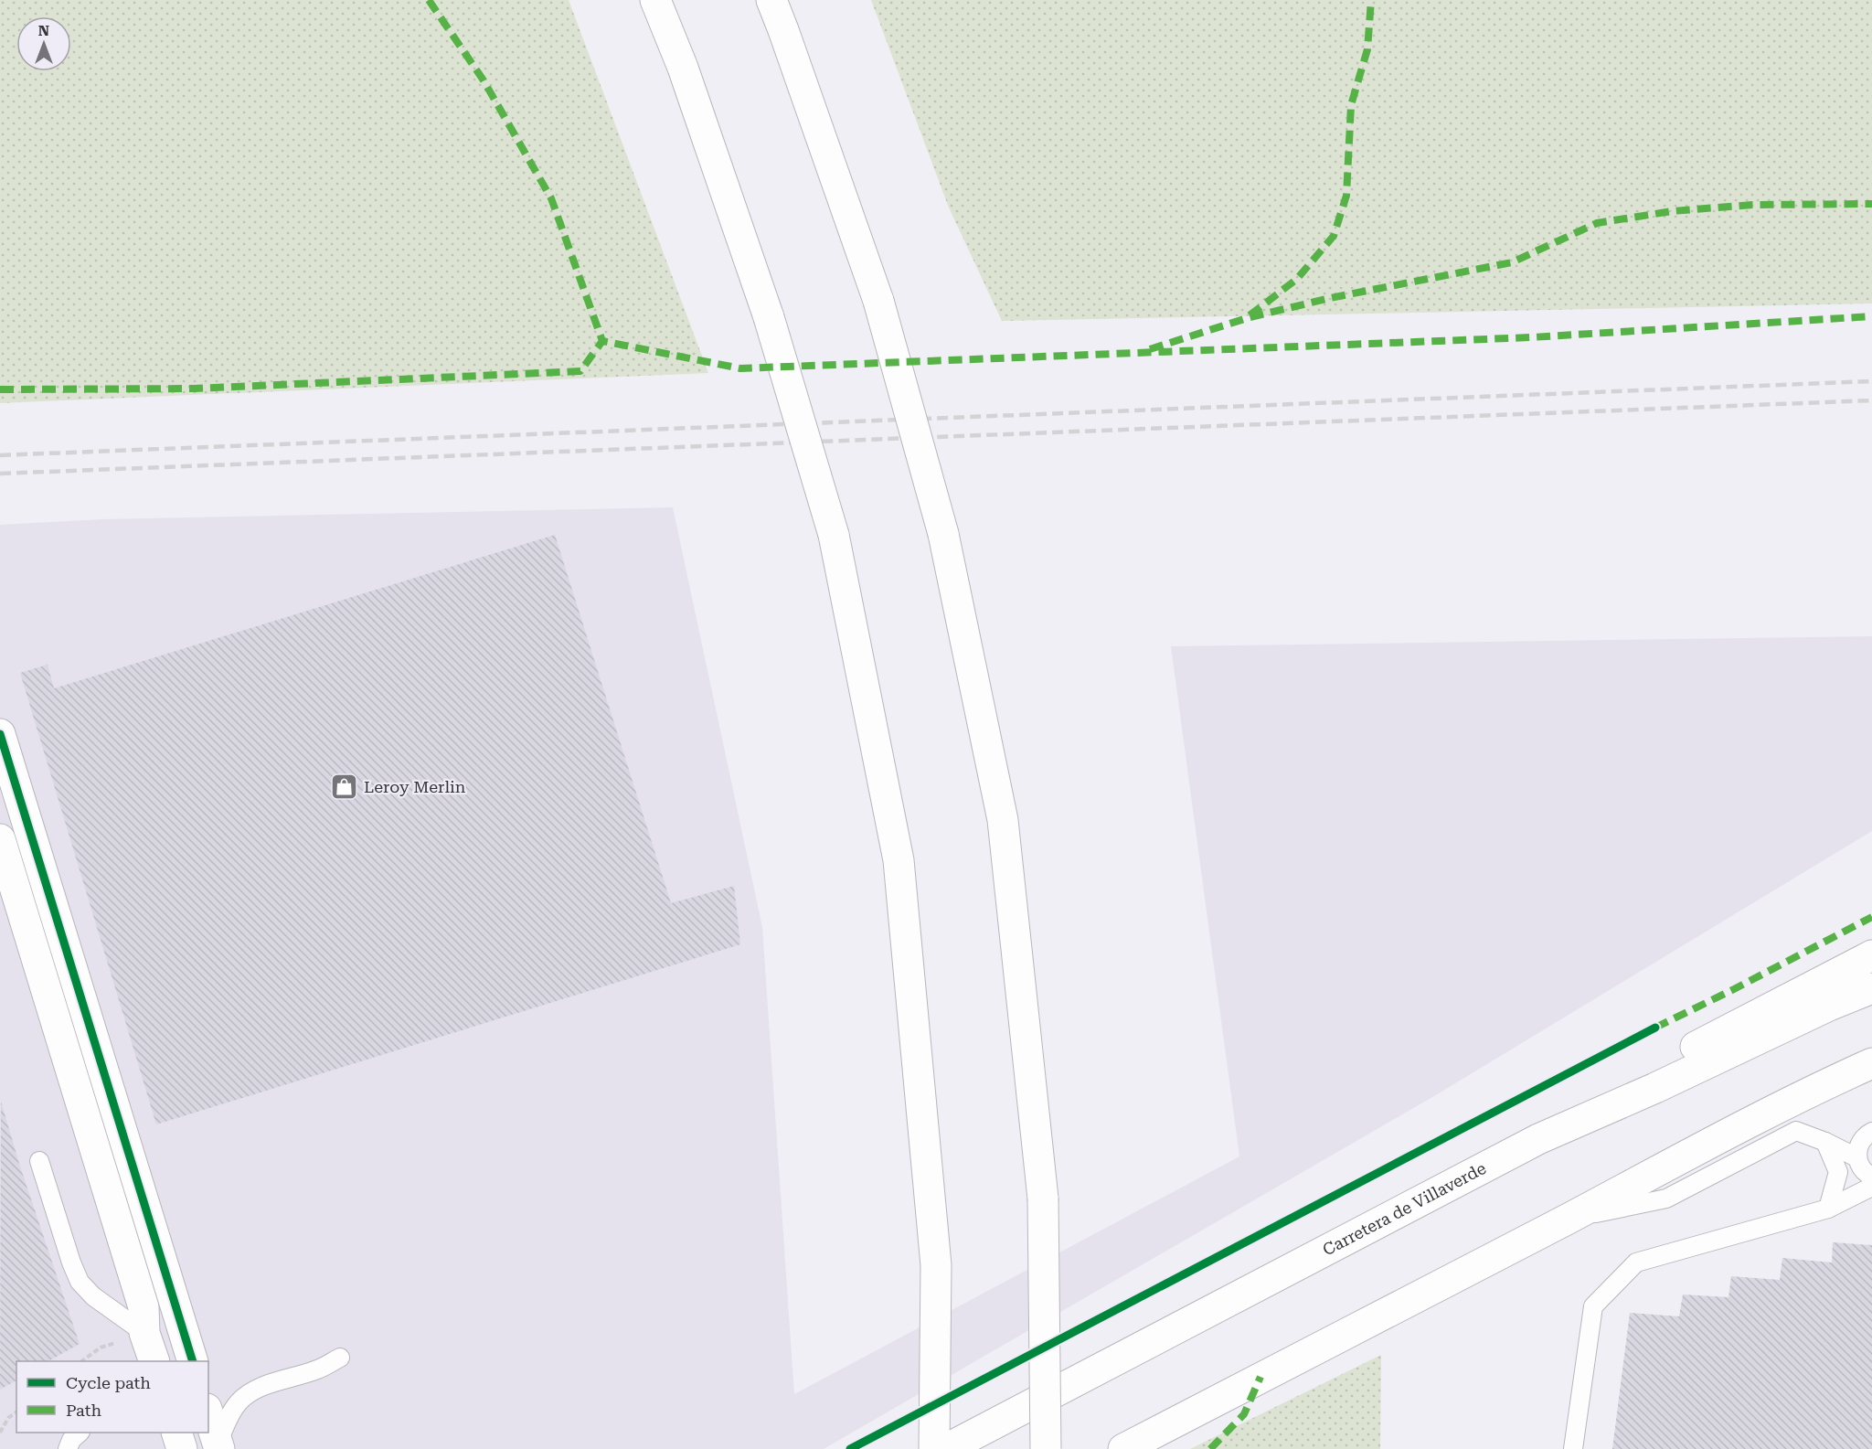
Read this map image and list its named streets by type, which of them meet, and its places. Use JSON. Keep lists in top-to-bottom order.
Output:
{
  "streets": {
    "main road": ["Carretera de Villaverde"]
  },
  "places": {
    "shop": ["Leroy Merlin"]
  },
  "legend": ["Cycle path", "Path"],
  "north": "top"
}
